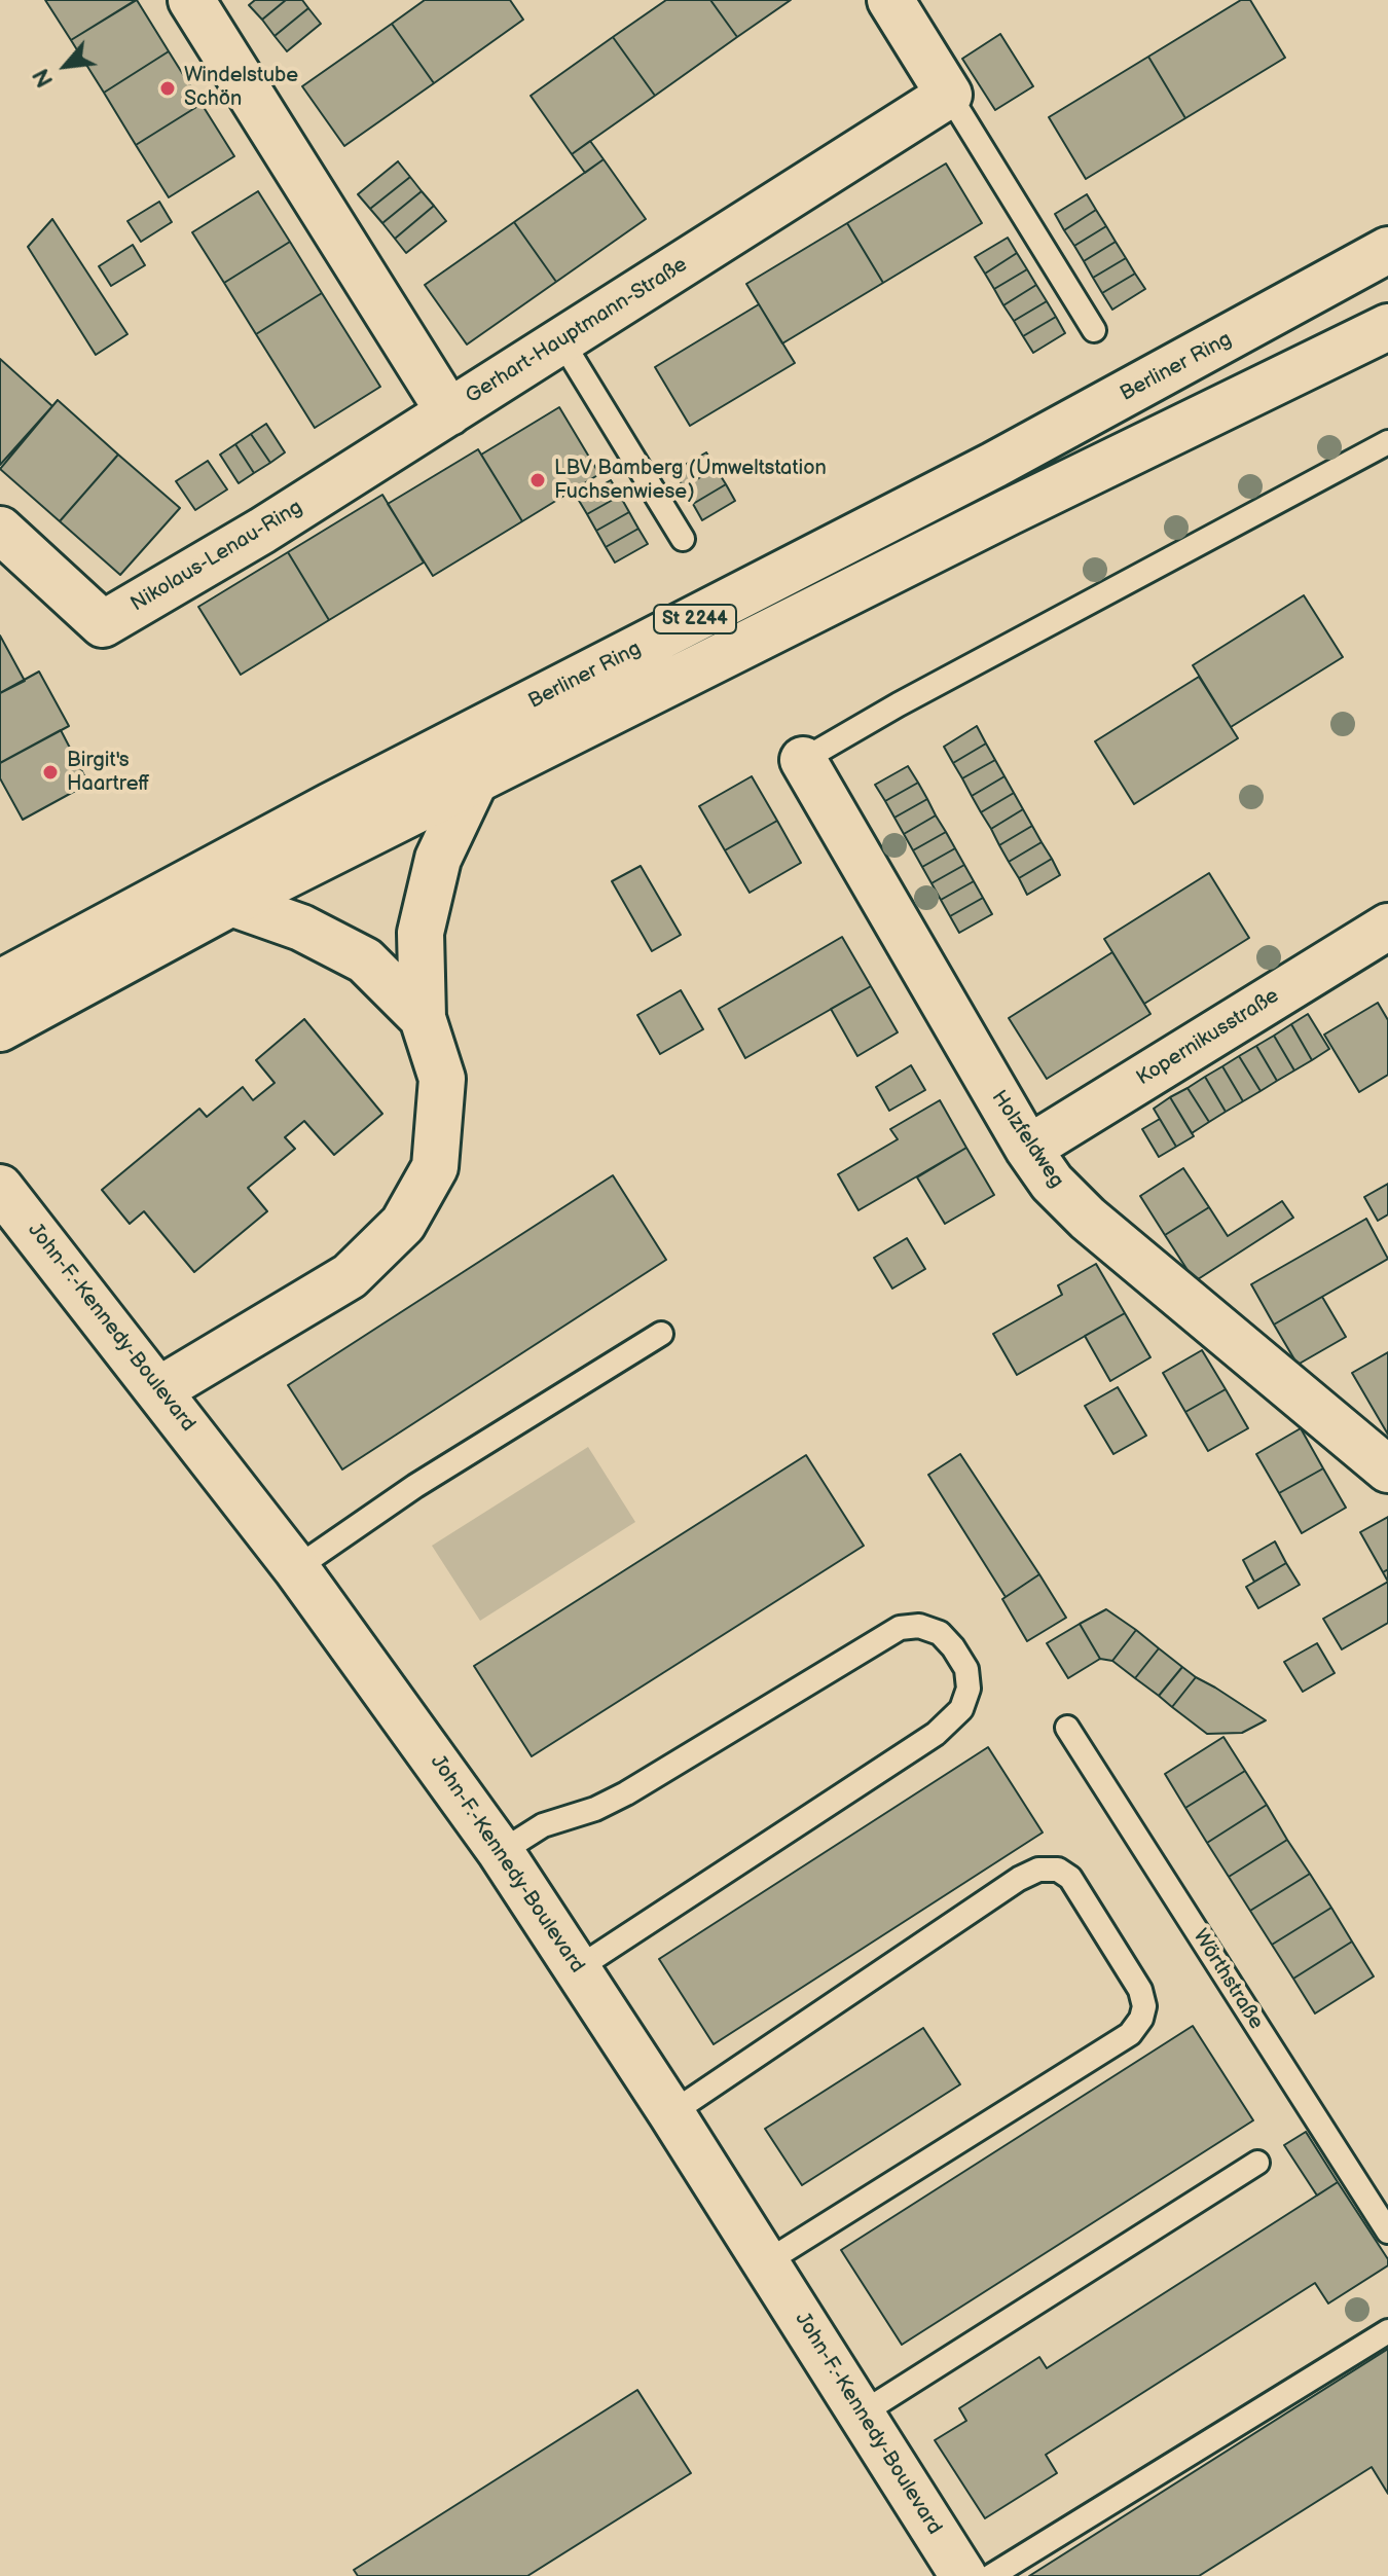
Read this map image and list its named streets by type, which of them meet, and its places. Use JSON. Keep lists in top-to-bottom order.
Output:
{
  "streets": {
    "street": [
      "Gerhart-Hauptmann-Straße",
      "Berliner Ring",
      "Nikolaus-Lenau-Ring",
      "St 2244",
      "Kopernikusstraße",
      "Holzfeldweg",
      "John-F.-Kennedy-Boulevard"
    ],
    "lane": ["Wörthstraße"]
  },
  "crossings": [
    ["Gerhart-Hauptmann-Straße", "Nikolaus-Lenau-Ring"],
    ["Kopernikusstraße", "Holzfeldweg"]
  ],
  "places": ["Windelstube Schön", "LBV Bamberg (Umweltstation Fuchsenwiese)", "Birgit's Haartreff"],
  "north": "bottom left"
}
